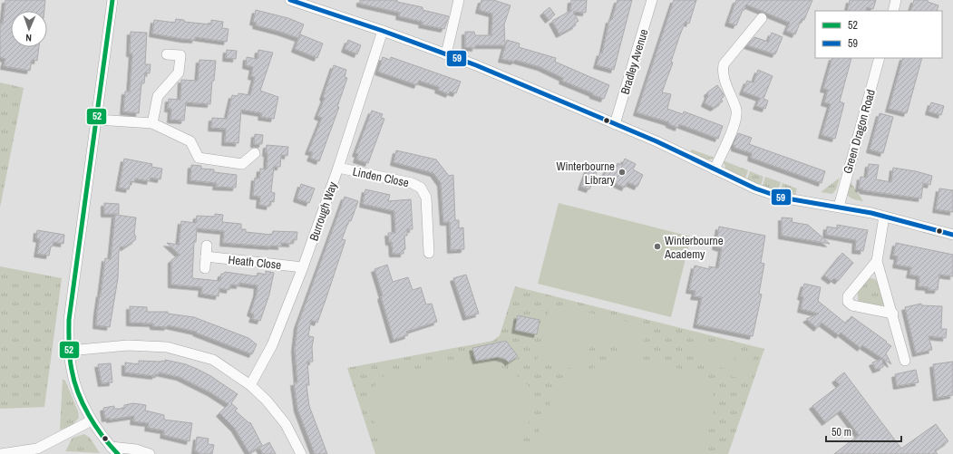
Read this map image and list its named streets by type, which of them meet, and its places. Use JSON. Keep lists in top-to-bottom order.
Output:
{
  "streets": {
    "street": [
      "Bradley Avenue",
      "Green Dragon Road",
      "Linden Close",
      "Burrough Way",
      "Heath Close"
    ]
  },
  "crossings": [
    ["Linden Close", "Burrough Way"],
    ["Burrough Way", "Heath Close"]
  ],
  "places": ["Winterbourne Library", "Winterbourne Academy"],
  "lines": ["transit line 52", "transit line 59"],
  "legend": ["52", "59"],
  "scale_bar": "50 m",
  "north": "bottom"
}
